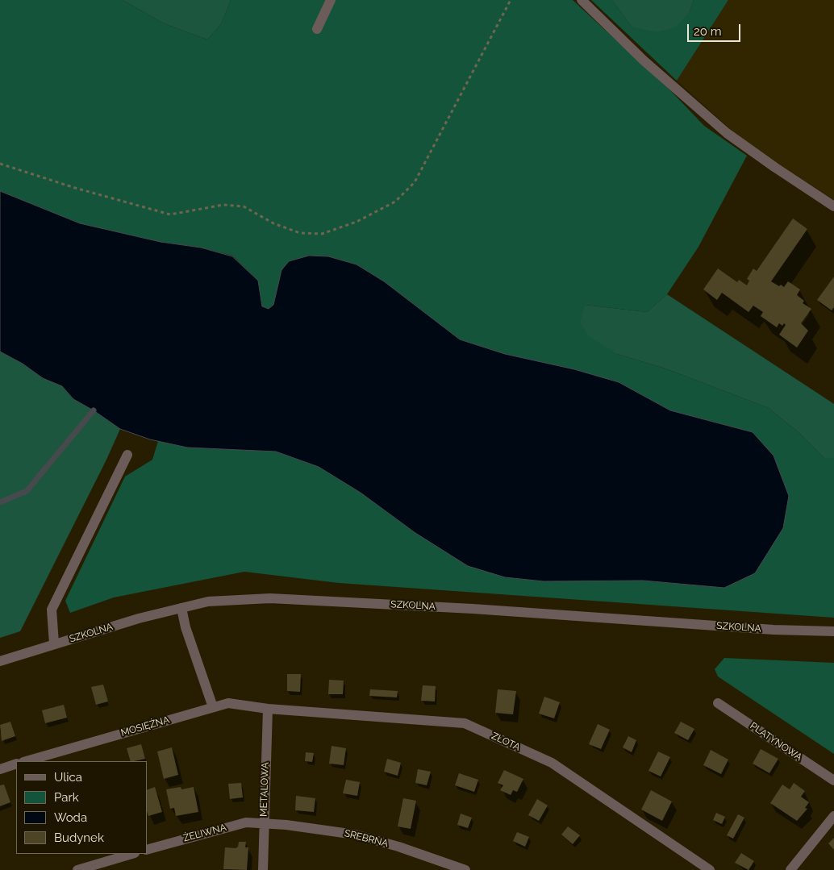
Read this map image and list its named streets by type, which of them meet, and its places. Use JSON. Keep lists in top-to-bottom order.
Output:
{
  "streets": {
    "street": [
      "SZKOLNA",
      "MOSIĘŻNA",
      "ZŁOTA",
      "PLATYNOWA",
      "METALOWA",
      "ŻELIWNA",
      "SREBRNA"
    ]
  },
  "crossings": [
    ["MOSIĘŻNA", "ZŁOTA"],
    ["MOSIĘŻNA", "METALOWA"],
    ["ZŁOTA", "METALOWA"],
    ["METALOWA", "ŻELIWNA"],
    ["METALOWA", "SREBRNA"],
    ["ŻELIWNA", "SREBRNA"]
  ],
  "legend": [
    "Ulica",
    "Park",
    "Woda",
    "Budynek"
  ],
  "scale_bar": "20 m"
}
